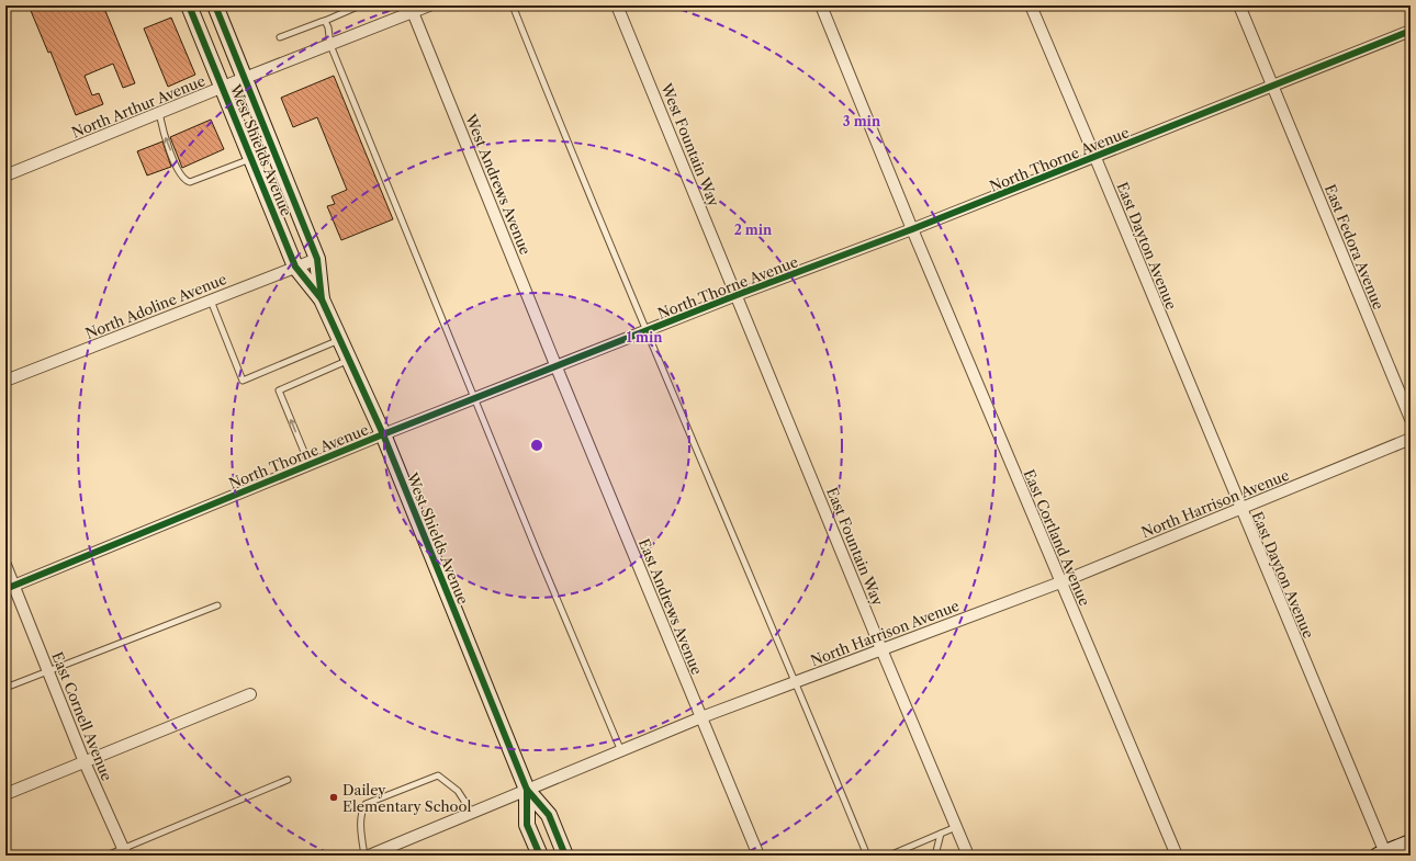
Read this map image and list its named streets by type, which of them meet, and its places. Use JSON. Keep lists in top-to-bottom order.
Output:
{
  "streets": {
    "main road": ["West Shields Avenue"],
    "street": [
      "North Arthur Avenue",
      "West Fountain Way",
      "North Thorne Avenue",
      "West Andrews Avenue",
      "East Dayton Avenue",
      "East Fedora Avenue",
      "North Adoline Avenue",
      "North Harrison Avenue",
      "East Cortland Avenue",
      "East Fountain Way",
      "East Andrews Avenue",
      "East Cornell Avenue"
    ]
  },
  "crossings": [
    ["North Arthur Avenue", "West Shields Avenue"],
    ["North Arthur Avenue", "West Andrews Avenue"],
    ["West Fountain Way", "North Thorne Avenue"],
    ["West Fountain Way", "East Fountain Way"],
    ["West Shields Avenue", "North Thorne Avenue"],
    ["West Shields Avenue", "North Adoline Avenue"],
    ["West Shields Avenue", "North Harrison Avenue"],
    ["North Thorne Avenue", "West Andrews Avenue"],
    ["North Thorne Avenue", "East Dayton Avenue"],
    ["North Thorne Avenue", "East Fedora Avenue"],
    ["North Thorne Avenue", "East Cortland Avenue"],
    ["North Thorne Avenue", "East Fountain Way"],
    ["North Thorne Avenue", "East Andrews Avenue"],
    ["North Thorne Avenue", "East Cornell Avenue"],
    ["West Andrews Avenue", "East Andrews Avenue"],
    ["East Dayton Avenue", "North Harrison Avenue"],
    ["North Harrison Avenue", "East Cortland Avenue"],
    ["North Harrison Avenue", "East Fountain Way"],
    ["North Harrison Avenue", "East Andrews Avenue"]
  ],
  "places": ["Dailey Elementary School"],
  "rings": ["3 min", "2 min", "1 min"]
}
